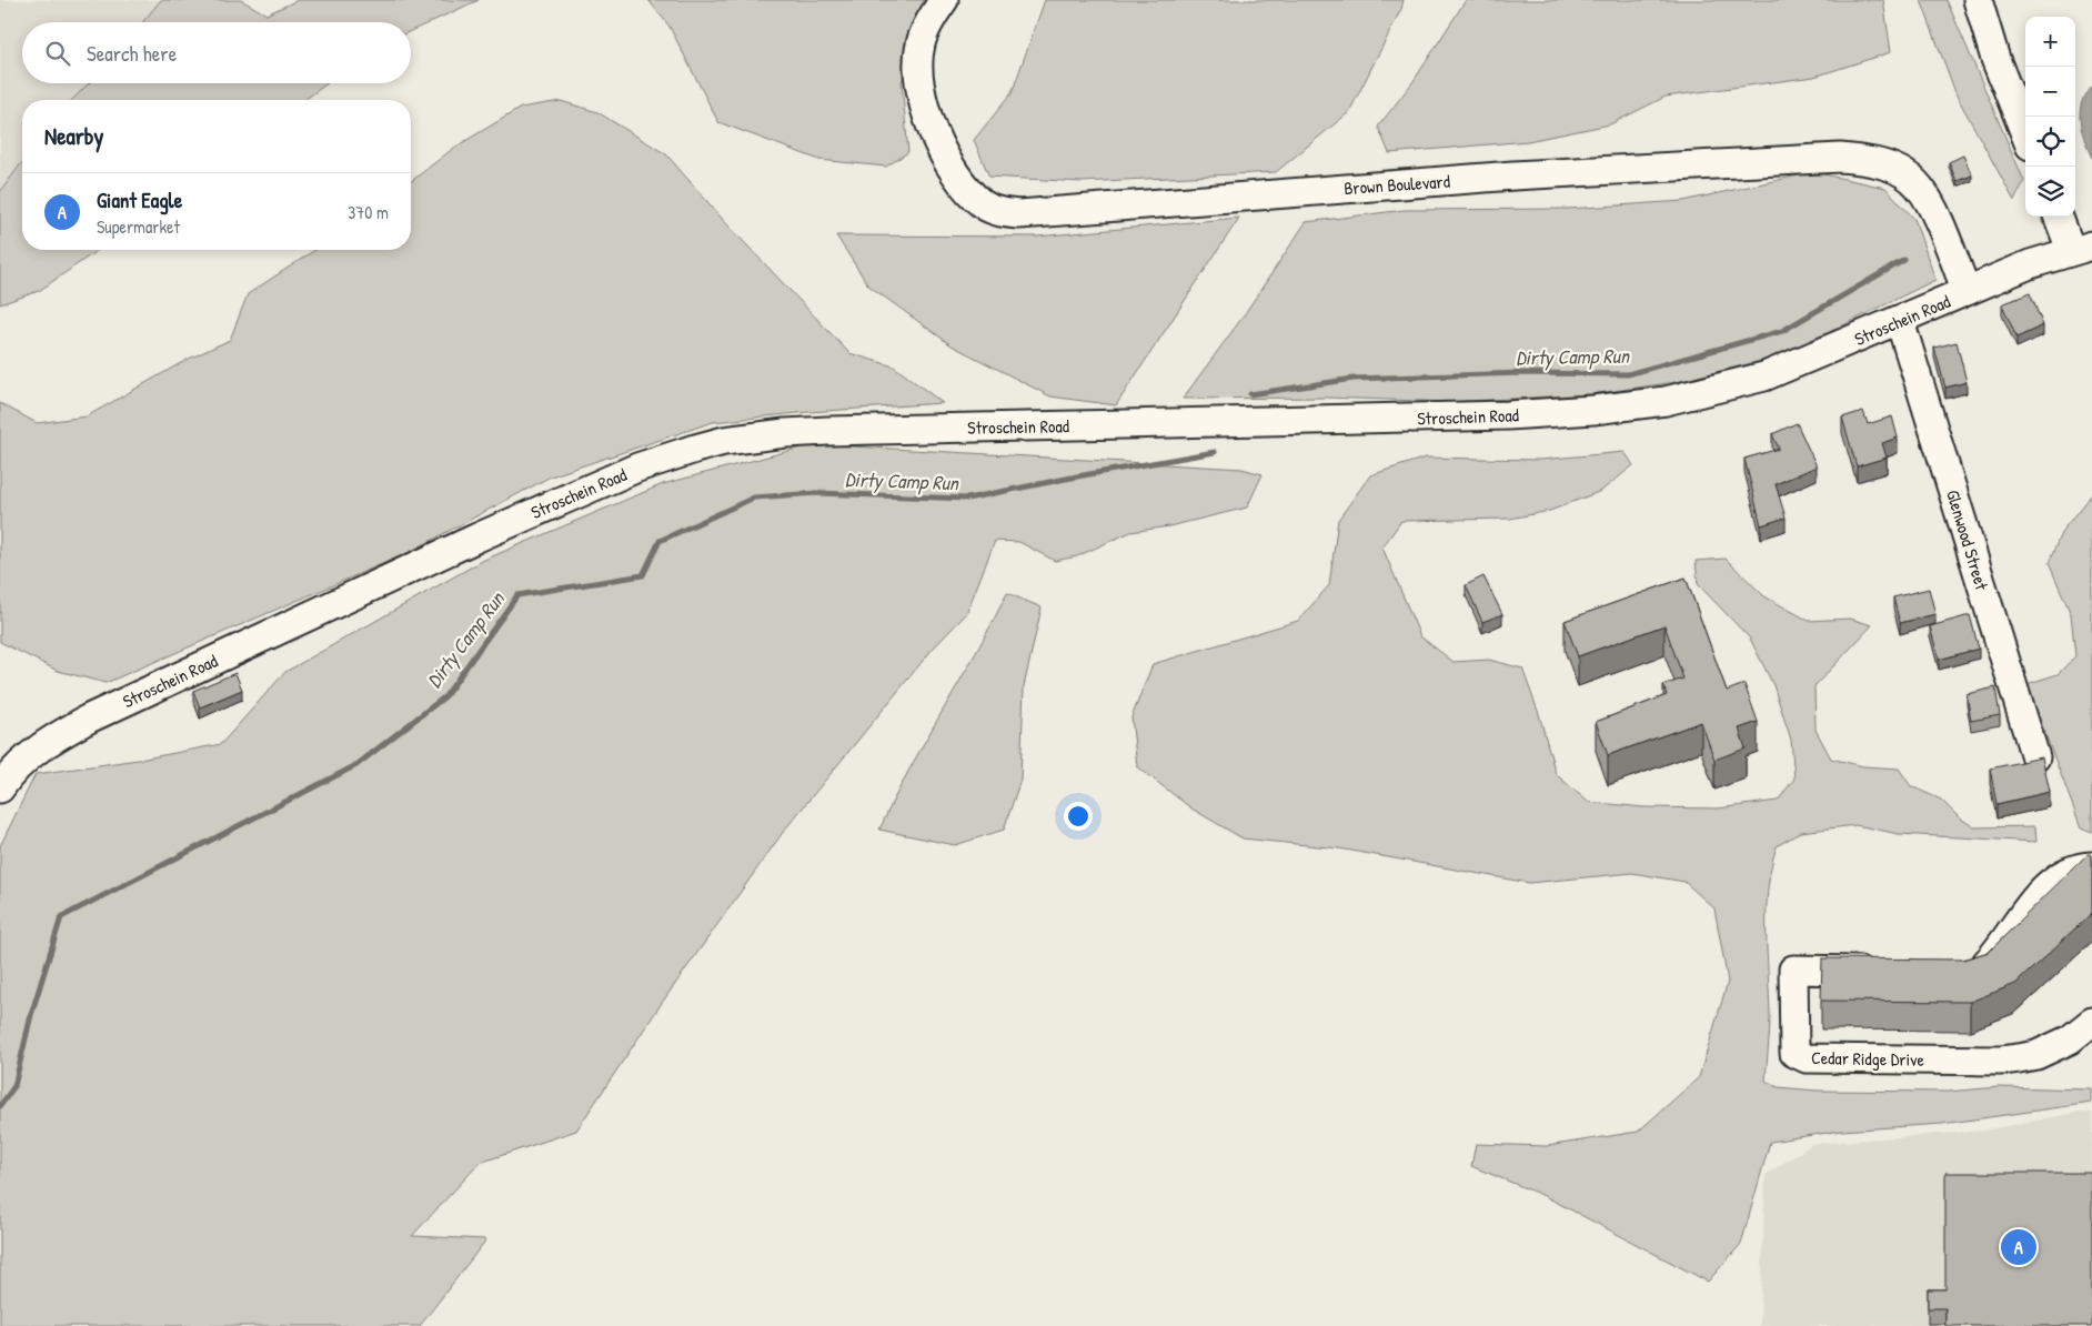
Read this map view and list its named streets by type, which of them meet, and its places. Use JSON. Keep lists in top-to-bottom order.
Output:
{
  "streets": {
    "street": [
      "Brown Boulevard",
      "Stroschein Road",
      "Glenwood Street",
      "Cedar Ridge Drive"
    ]
  },
  "crossings": [
    ["Brown Boulevard", "Stroschein Road"],
    ["Stroschein Road", "Glenwood Street"]
  ],
  "water": ["Dirty Camp Run"],
  "page": {
    "map_buttons": ["+", "−"],
    "search": "Search here",
    "heading": "Nearby",
    "list": [
      {
        "mark": "A",
        "name": "Giant Eagle",
        "note": "Supermarket",
        "value": "370 m"
      }
    ],
    "pins": "A"
  }
}
